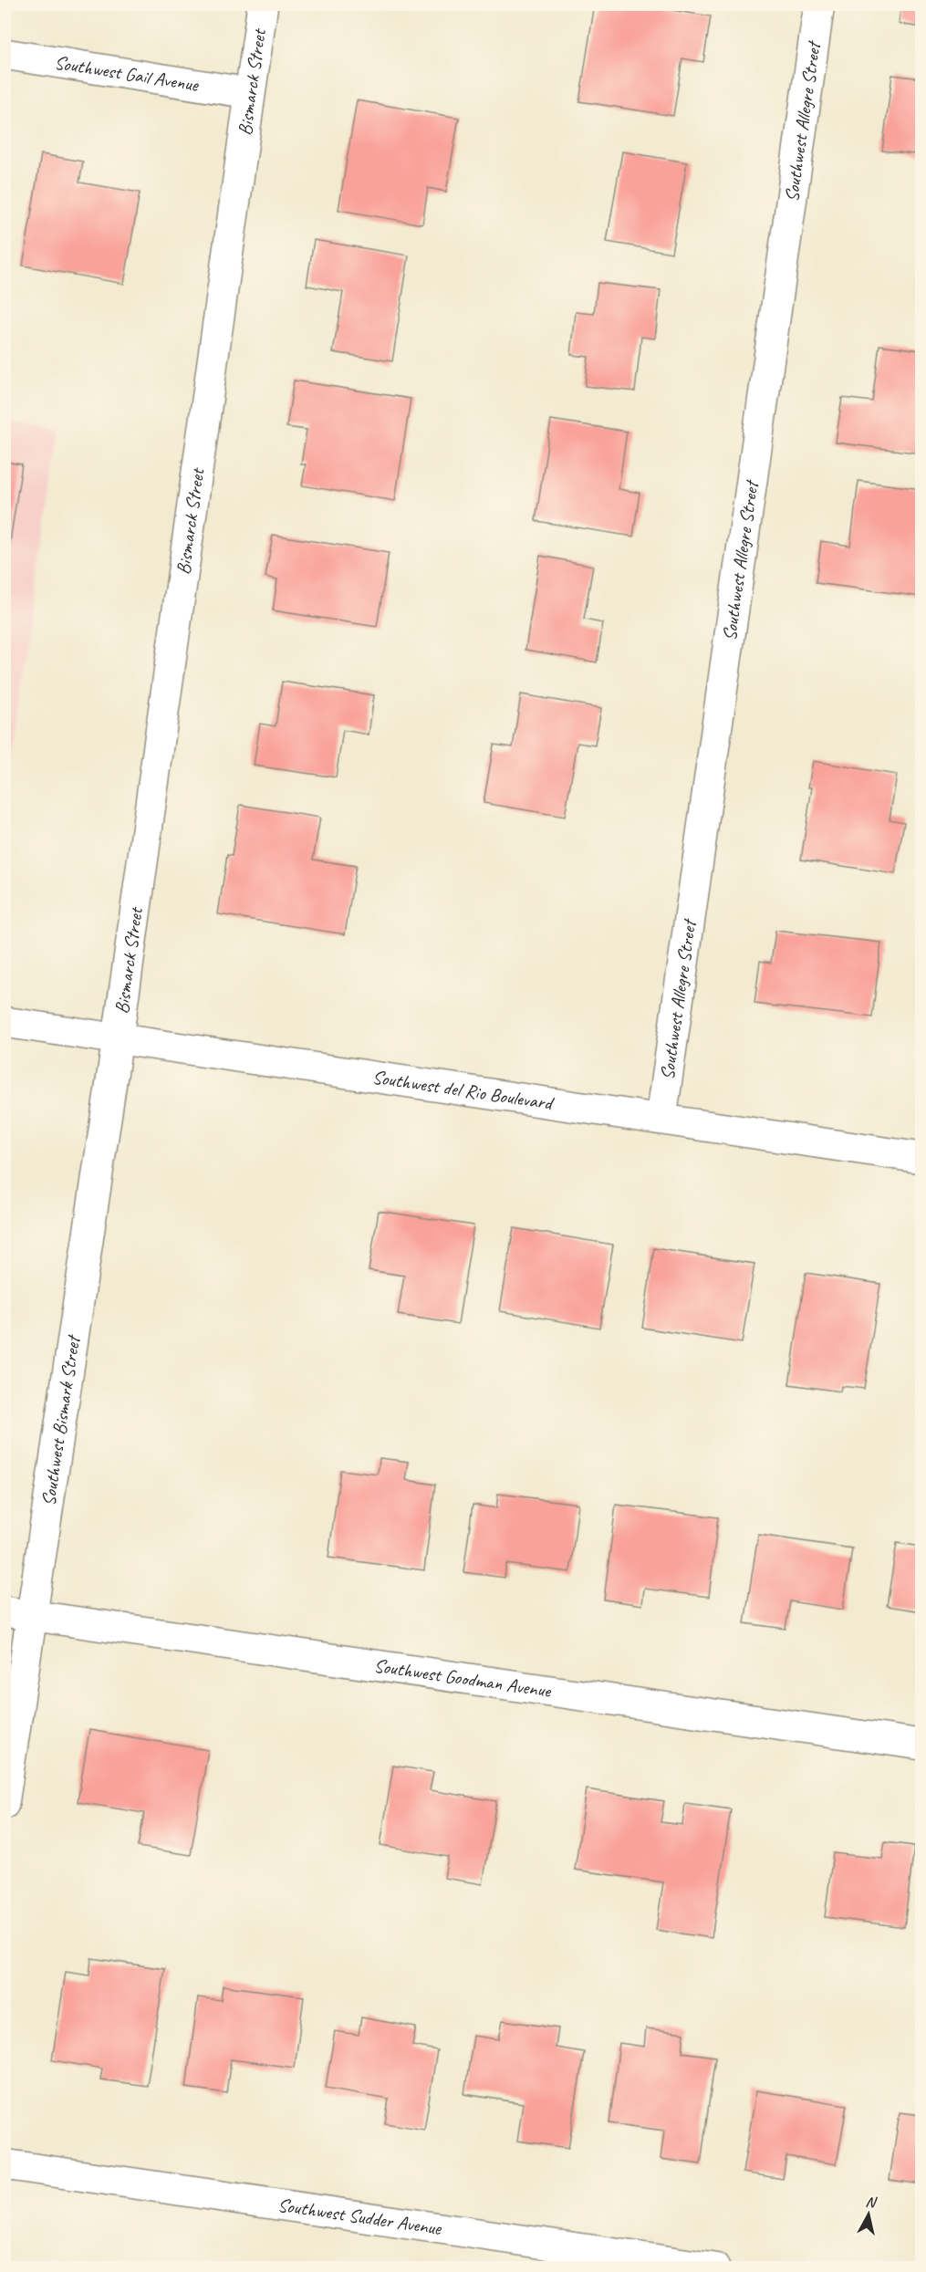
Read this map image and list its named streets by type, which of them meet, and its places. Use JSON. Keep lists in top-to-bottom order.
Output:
{
  "streets": {
    "street": [
      "Southwest Gail Avenue",
      "Bismarck Street",
      "Southwest Allegre Street",
      "Southwest del Rio Boulevard",
      "Southwest Bismark Street",
      "Southwest Goodman Avenue",
      "Southwest Sudder Avenue"
    ]
  },
  "crossings": [
    ["Southwest Gail Avenue", "Bismarck Street"],
    ["Bismarck Street", "Southwest del Rio Boulevard"],
    ["Bismarck Street", "Southwest Bismark Street"],
    ["Southwest Allegre Street", "Southwest del Rio Boulevard"],
    ["Southwest del Rio Boulevard", "Southwest Bismark Street"],
    ["Southwest Bismark Street", "Southwest Goodman Avenue"]
  ],
  "north": "top"
}
